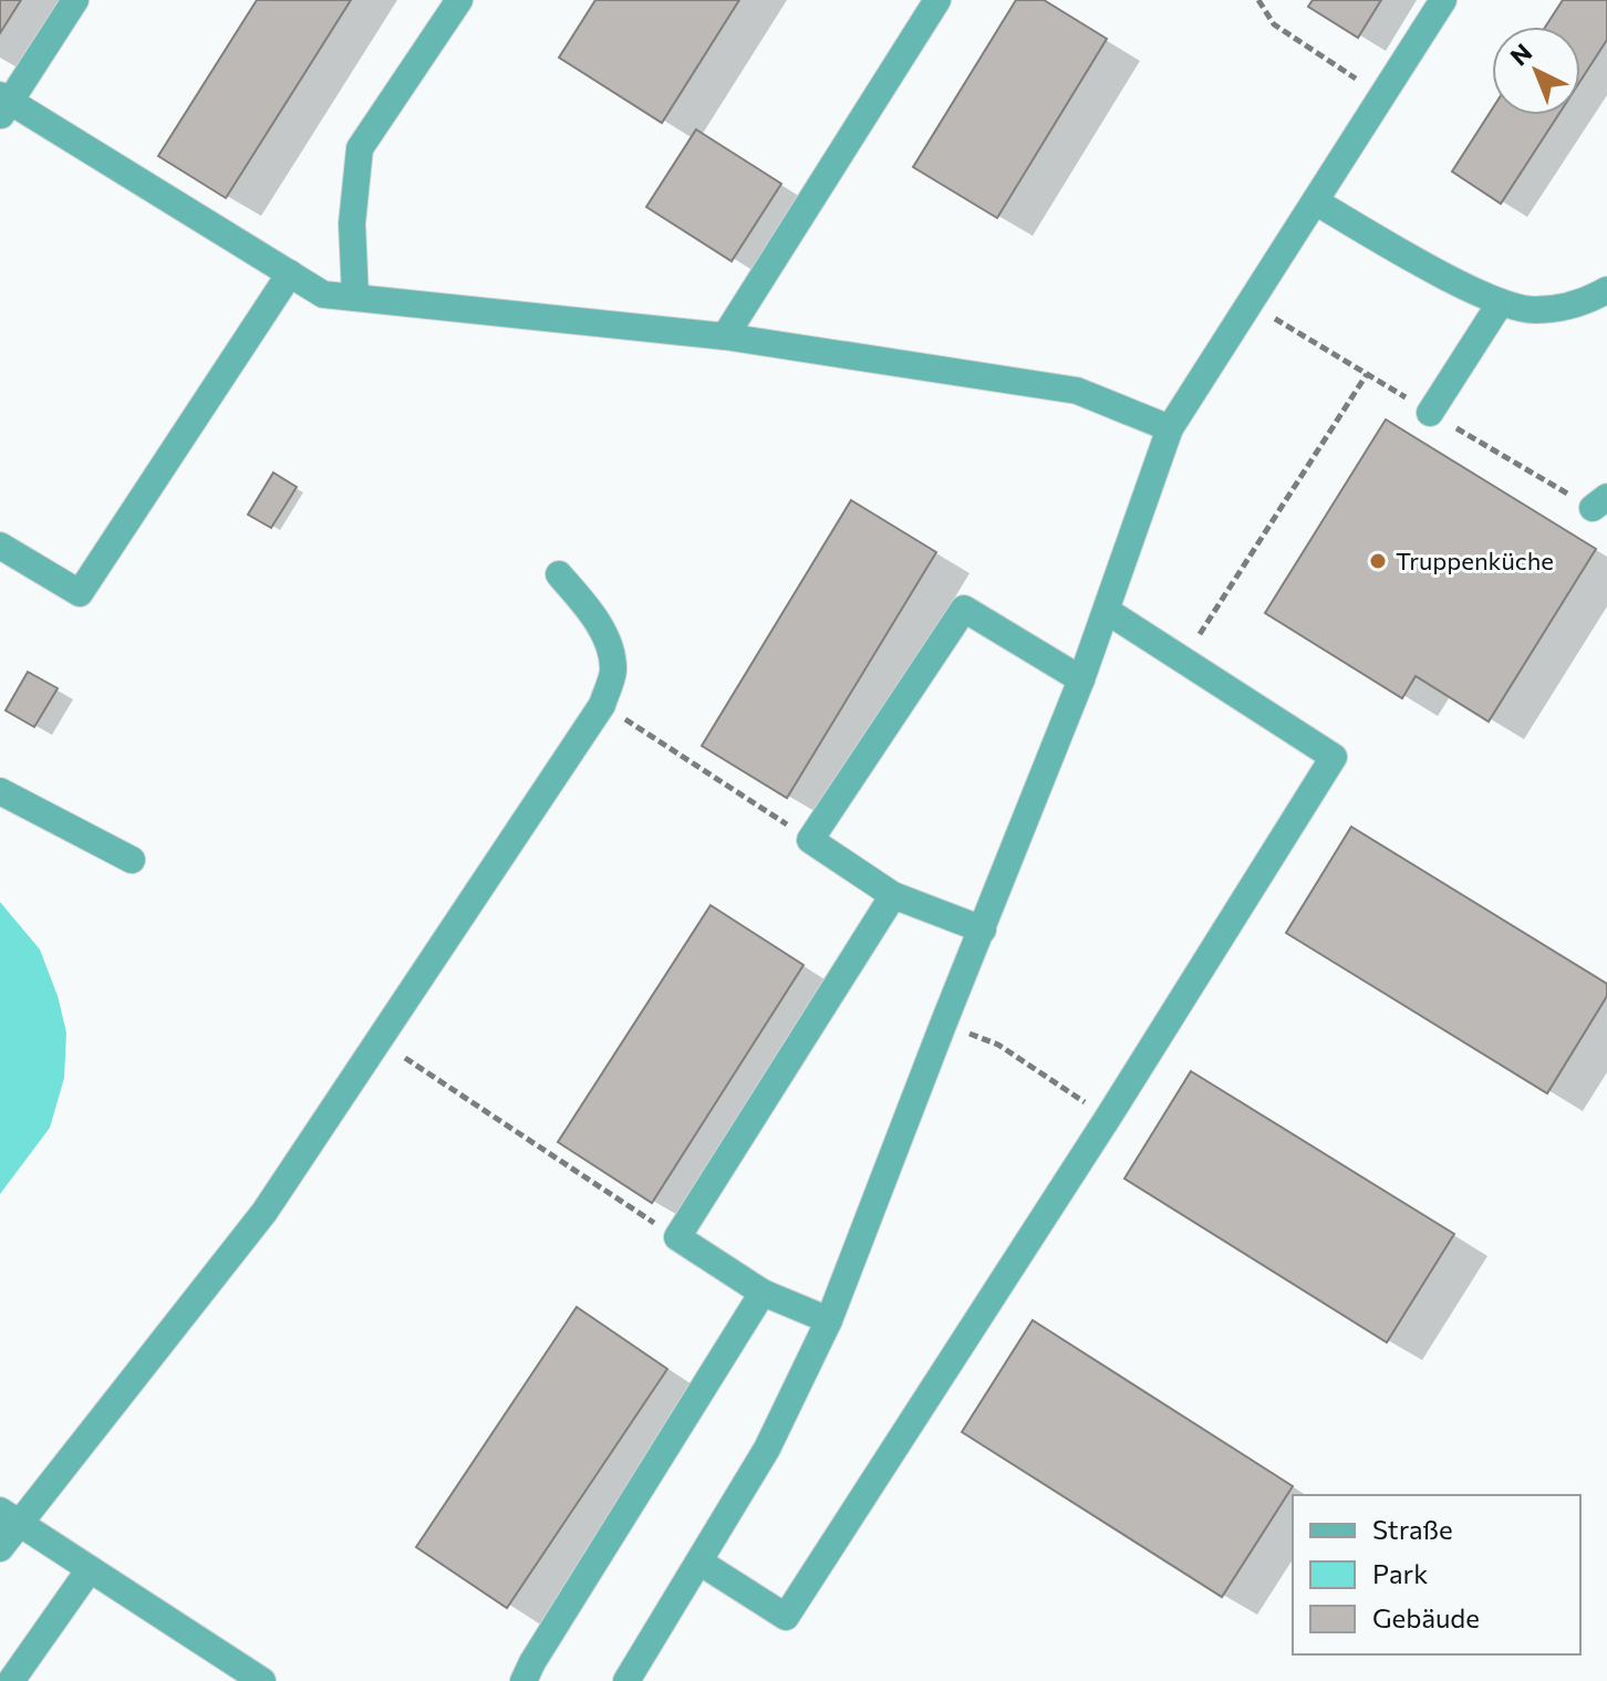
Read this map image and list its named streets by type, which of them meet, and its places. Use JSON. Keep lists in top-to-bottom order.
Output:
{
  "places": ["Truppenküche"],
  "legend": ["Straße", "Park", "Gebäude"],
  "north": "top left"
}
